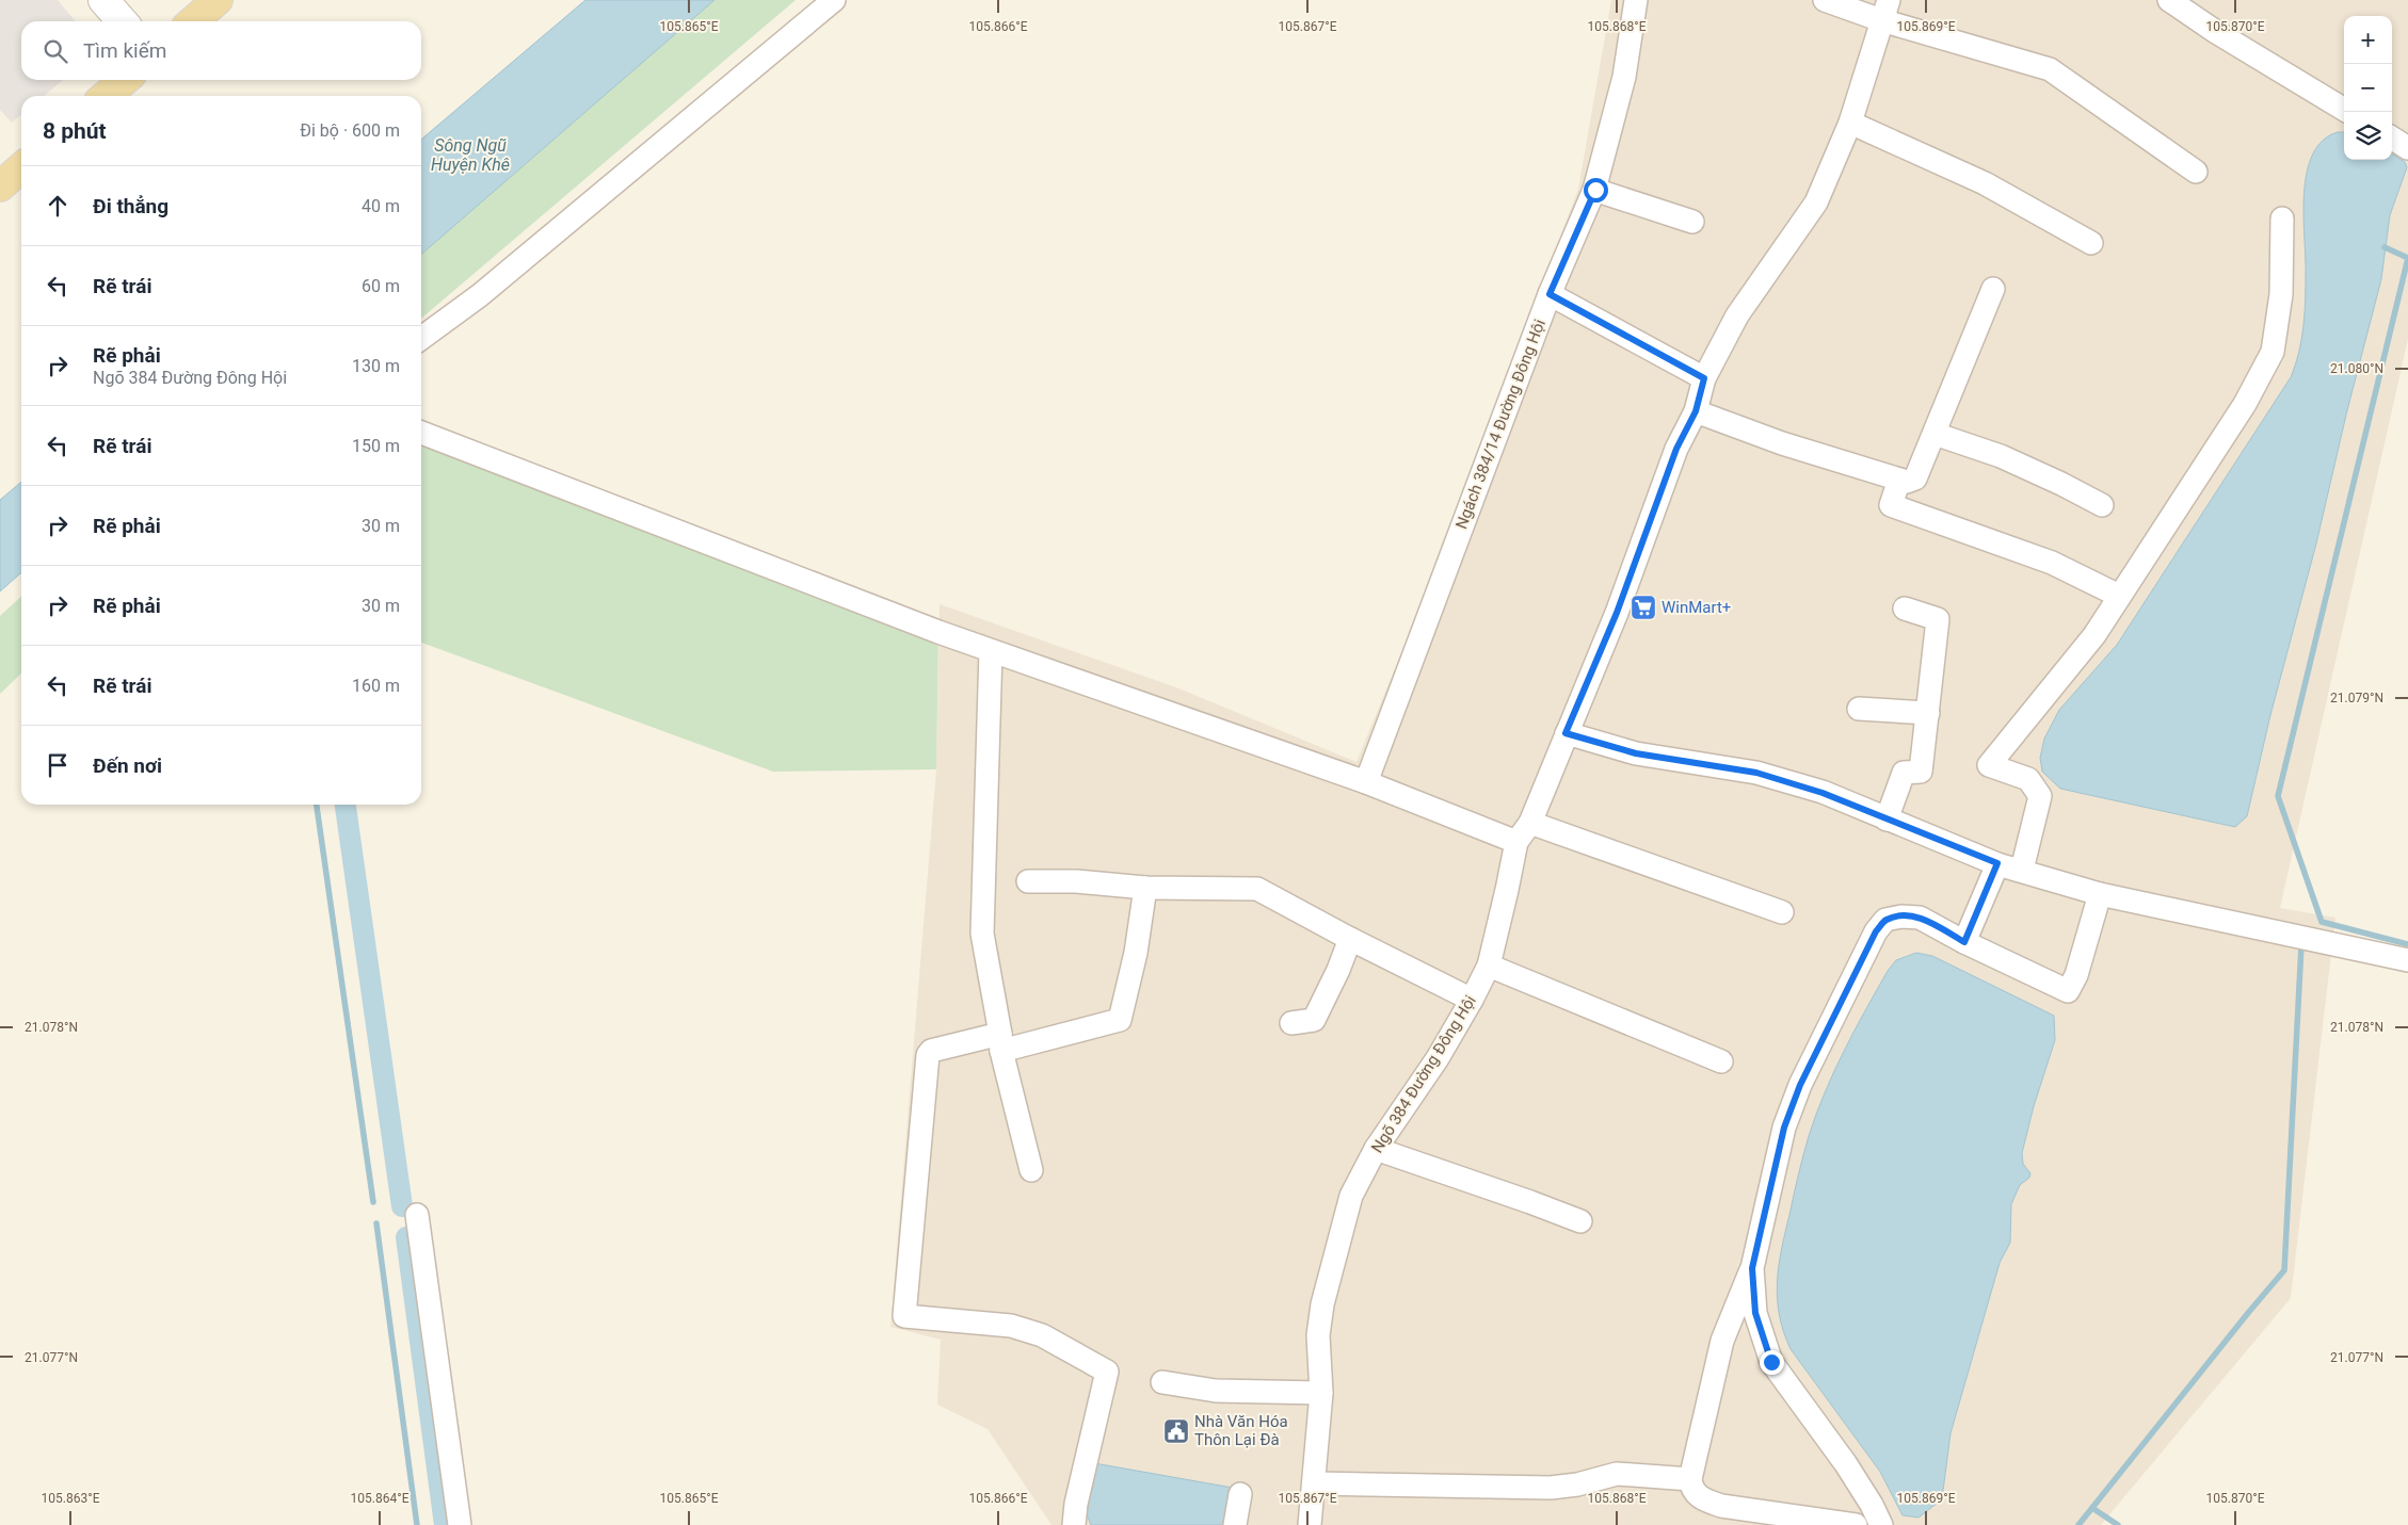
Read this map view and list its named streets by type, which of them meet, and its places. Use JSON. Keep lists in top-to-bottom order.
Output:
{
  "streets": {
    "street": ["Ngách 384/14 Đường Đông Hội", "Ngõ 384 Đường Đông Hội"]
  },
  "water": ["Sông Ngũ Huyện Khê"],
  "places": {
    "supermarket": ["WinMart+"],
    "public building": ["Nhà Văn Hóa Thôn Lại Đà"]
  },
  "page": {
    "map_buttons": ["+", "−"],
    "search": "Tìm kiếm",
    "heading": ["8 phút", "Đi bộ · 600 m"],
    "list": [
      ["Đi thẳng", "40 m"],
      ["Rẽ trái", "60 m"],
      ["Rẽ phải", "Ngõ 384 Đường Đông Hội", "130 m"],
      ["Rẽ trái", "150 m"],
      ["Rẽ phải", "30 m"],
      ["Rẽ phải", "30 m"],
      ["Rẽ trái", "160 m"],
      "Đến nơi"
    ]
  },
  "coordinates": [
    "105.865°E",
    "105.866°E",
    "105.867°E",
    "105.868°E",
    "105.869°E",
    "105.870°E",
    "21.080°N",
    "21.079°N",
    "21.078°N",
    "21.077°N",
    "105.863°E",
    "105.864°E"
  ]
}
